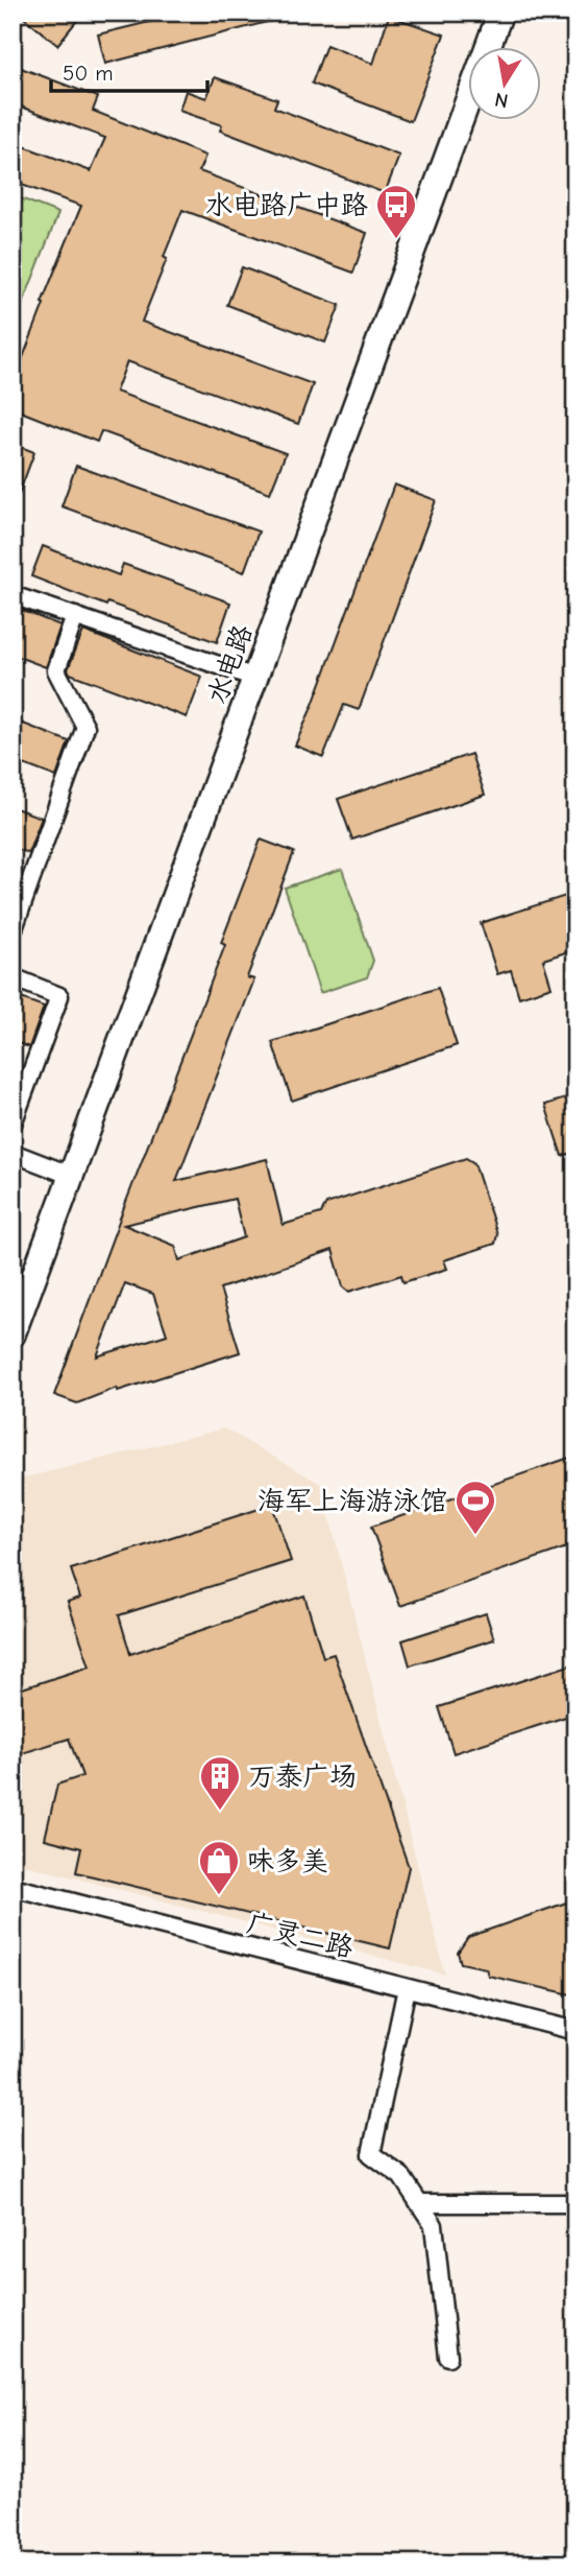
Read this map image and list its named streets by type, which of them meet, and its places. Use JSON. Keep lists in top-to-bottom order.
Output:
{
  "streets": {
    "main road": ["水电路"],
    "street": ["广灵二路"]
  },
  "places": {
    "bus stop": ["水电路广中路"],
    "sports": ["海军上海游泳馆"],
    "building": ["万泰广场"],
    "shop": ["味多美"]
  },
  "scale_bar": "50 m",
  "north": "bottom"
}
